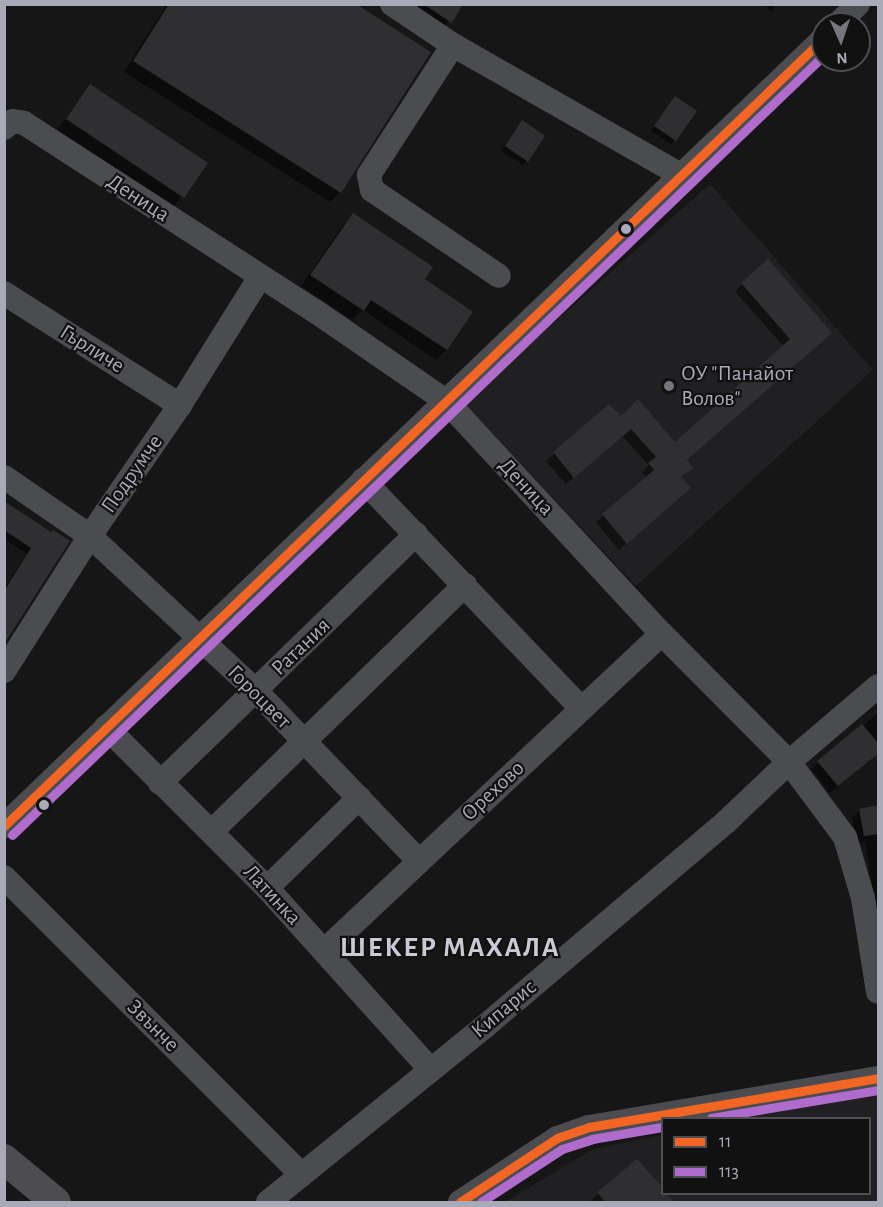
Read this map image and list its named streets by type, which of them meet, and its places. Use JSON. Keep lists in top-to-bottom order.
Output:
{
  "streets": {
    "street": [
      "Деница",
      "Гърличе",
      "Подрумче",
      "Ратания",
      "Гороцвет",
      "Орехово",
      "Латинка",
      "Кипарис",
      "Звънче"
    ]
  },
  "crossings": [
    ["Деница", "Подрумче"],
    ["Деница", "Орехово"],
    ["Деница", "Кипарис"],
    ["Гърличе", "Подрумче"],
    ["Подрумче", "Гороцвет"],
    ["Ратания", "Гороцвет"],
    ["Ратания", "Латинка"],
    ["Гороцвет", "Орехово"],
    ["Орехово", "Латинка"],
    ["Латинка", "Кипарис"],
    ["Кипарис", "Звънче"]
  ],
  "districts": ["ШЕКЕР МАХАЛА"],
  "places": ["ОУ \"Панайот Волов\""],
  "lines": ["transit line 11", "transit line 113"],
  "legend": ["11", "113"],
  "north": "bottom"
}
